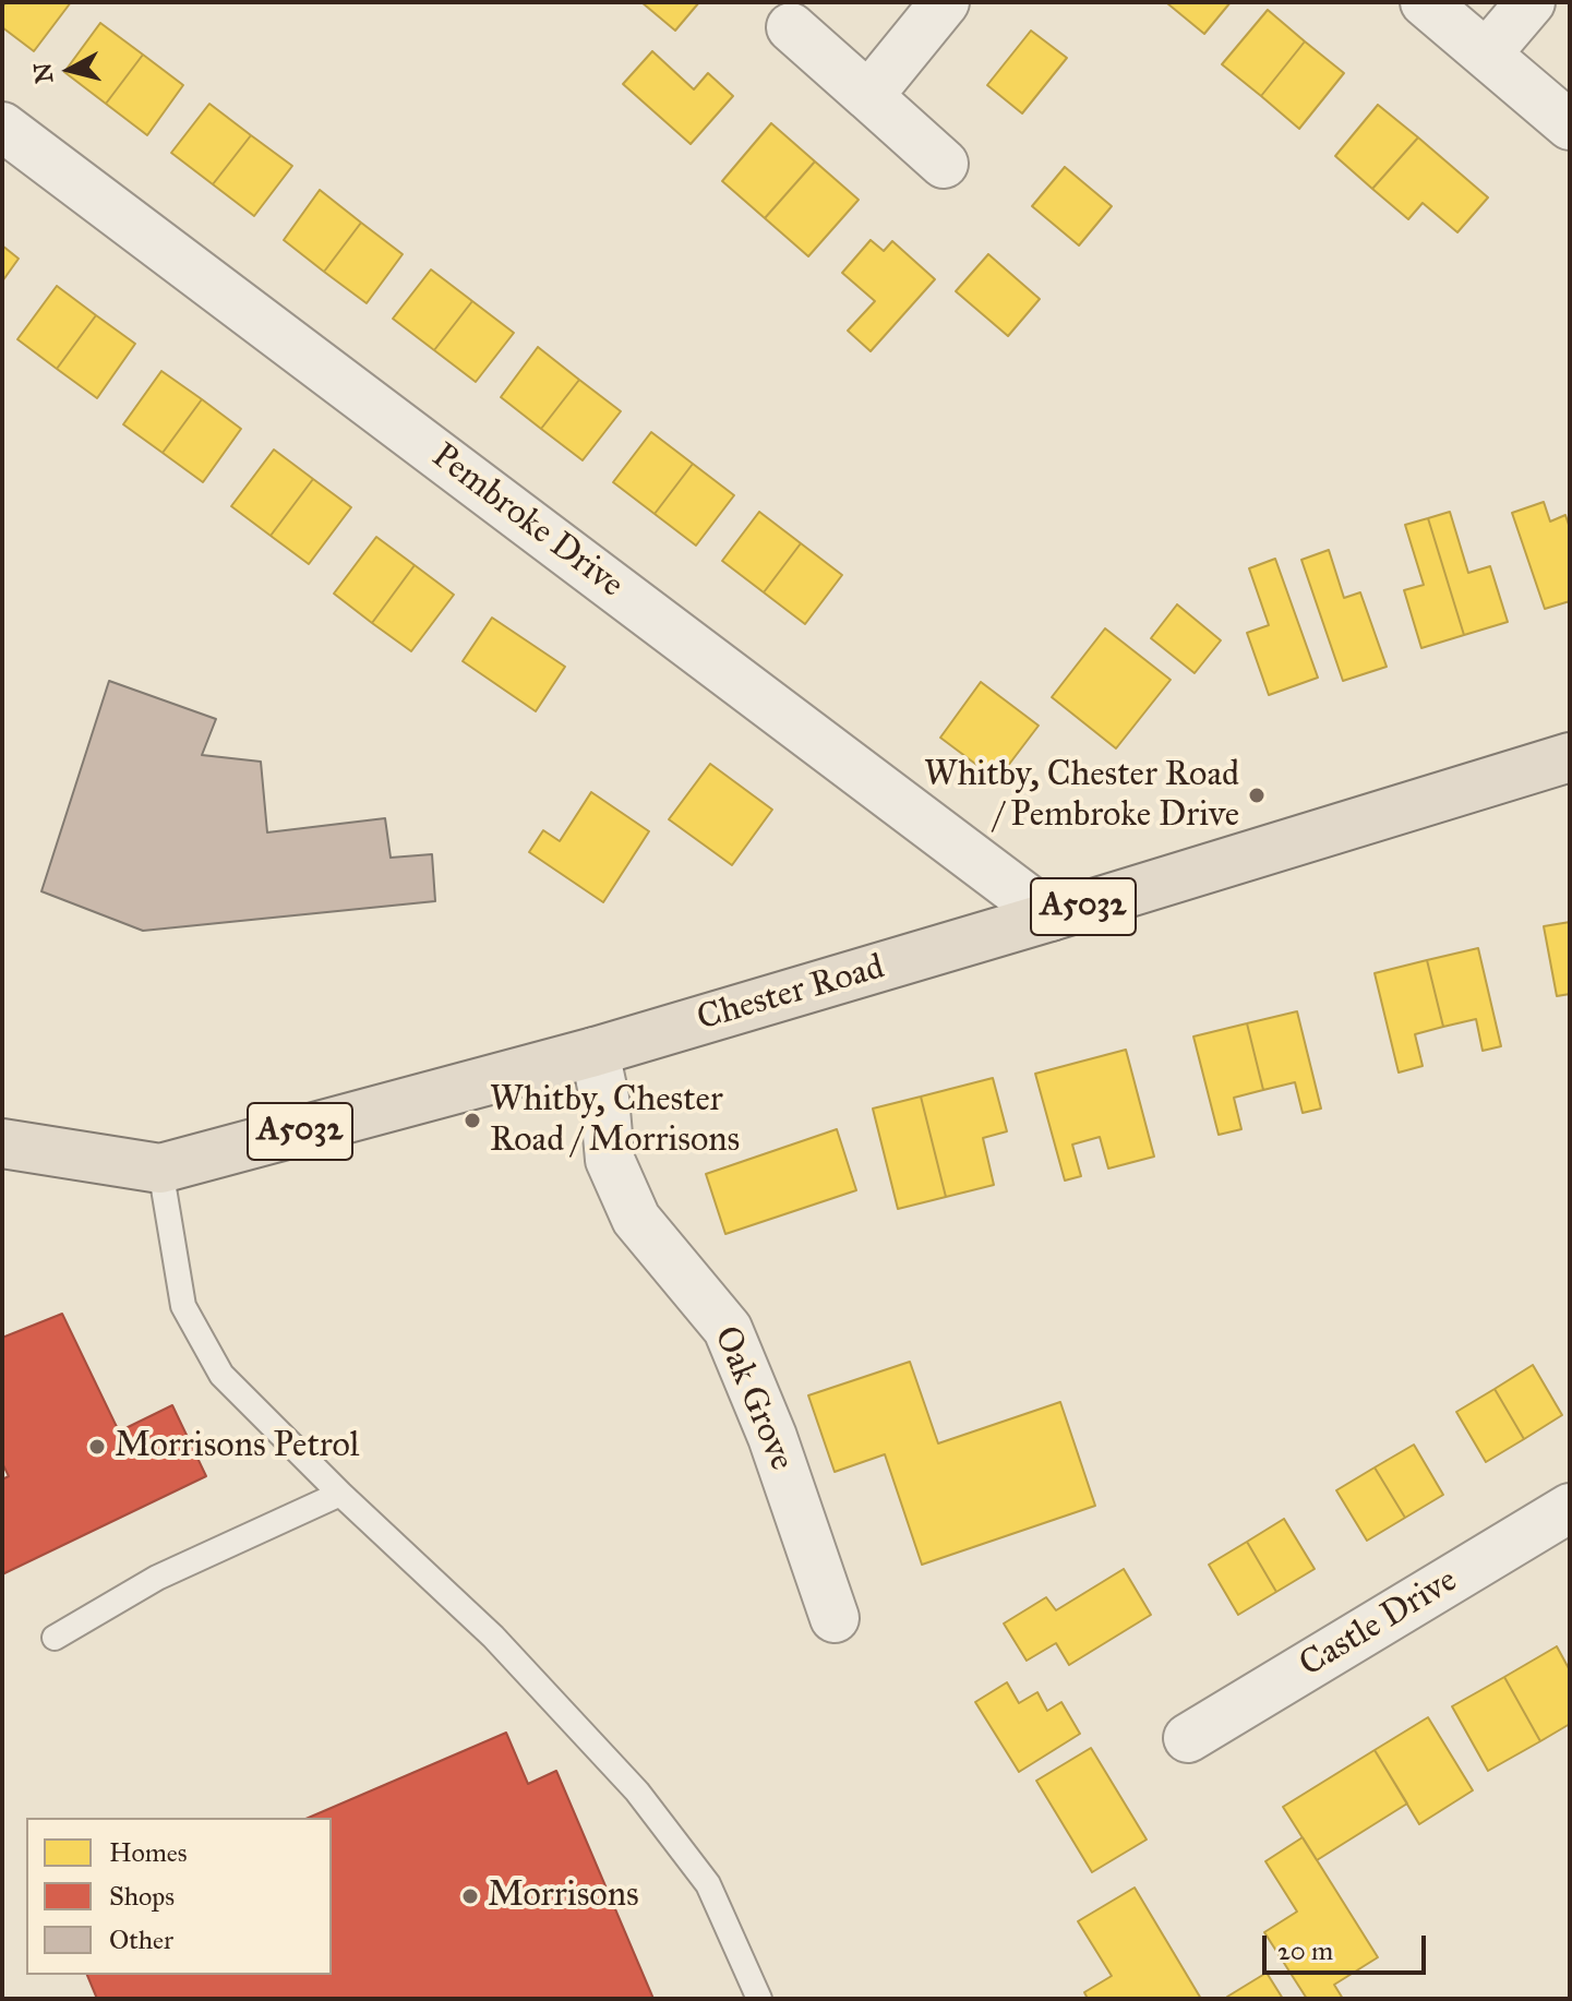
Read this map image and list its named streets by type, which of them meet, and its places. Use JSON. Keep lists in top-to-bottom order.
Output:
{
  "streets": {
    "main road": ["A5032", "Chester Road"],
    "street": ["Pembroke Drive", "Oak Grove", "Castle Drive"]
  },
  "crossings": [
    ["Pembroke Drive", "Chester Road"],
    ["Chester Road", "Oak Grove"]
  ],
  "places": [
    "Whitby, Chester Road / Pembroke Drive",
    "Whitby, Chester Road / Morrisons",
    "Morrisons Petrol",
    "Morrisons"
  ],
  "legend": ["Homes", "Shops", "Other"],
  "scale_bar": "20 m",
  "north": "left"
}
